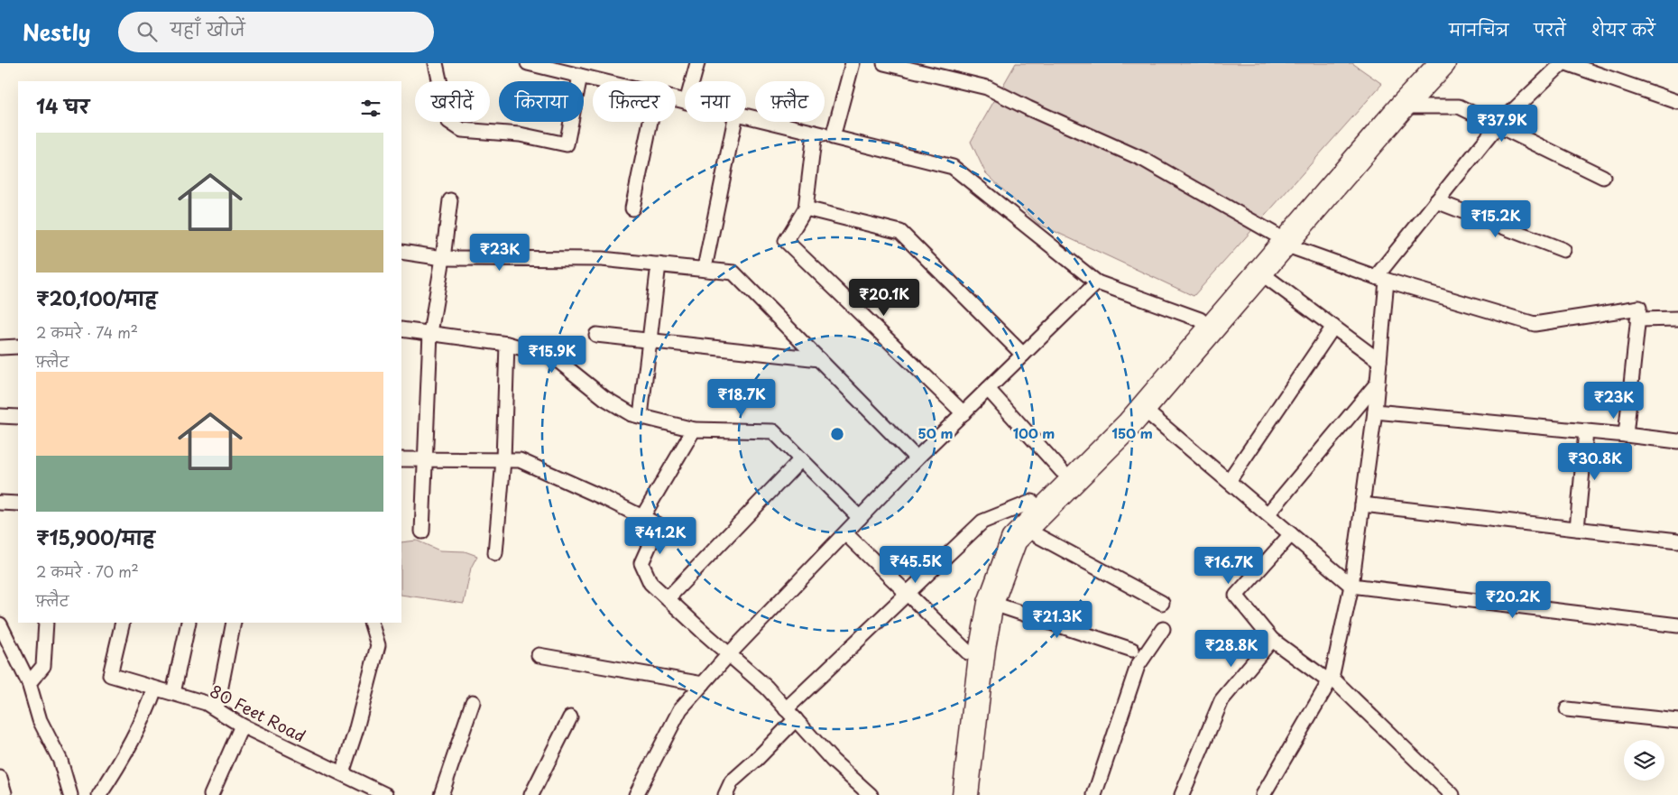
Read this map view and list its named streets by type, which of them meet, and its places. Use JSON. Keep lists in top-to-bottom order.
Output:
{
  "streets": {
    "street": ["80 Feet Road"]
  },
  "page": {
    "header": "Nestly",
    "search": "यहाँ खोजें",
    "nav": ["मानचित्र", "परतें", "शेयर करें"],
    "chip": [
      "खरीदें",
      "किराया",
      "फ़िल्टर",
      "नया",
      "फ़्लैट"
    ],
    "heading": "14 घर",
    "price": [
      "₹37.9K",
      "₹15.2K",
      "₹23K",
      "₹20.1K",
      "₹15.9K",
      "₹18.7K",
      "₹23K",
      "₹30.8K",
      "₹41.2K",
      "₹45.5K",
      "₹16.7K",
      "₹20.2K",
      "₹21.3K",
      "₹28.8K"
    ],
    "list": [
      {
        "name": "₹20,100/माह",
        "note": "2 कमरे · 74 m² · फ़्लैट"
      },
      {
        "name": "₹15,900/माह",
        "note": "2 कमरे · 70 m² · फ़्लैट"
      }
    ]
  },
  "rings": ["50 m", "100 m", "150 m"]
}
